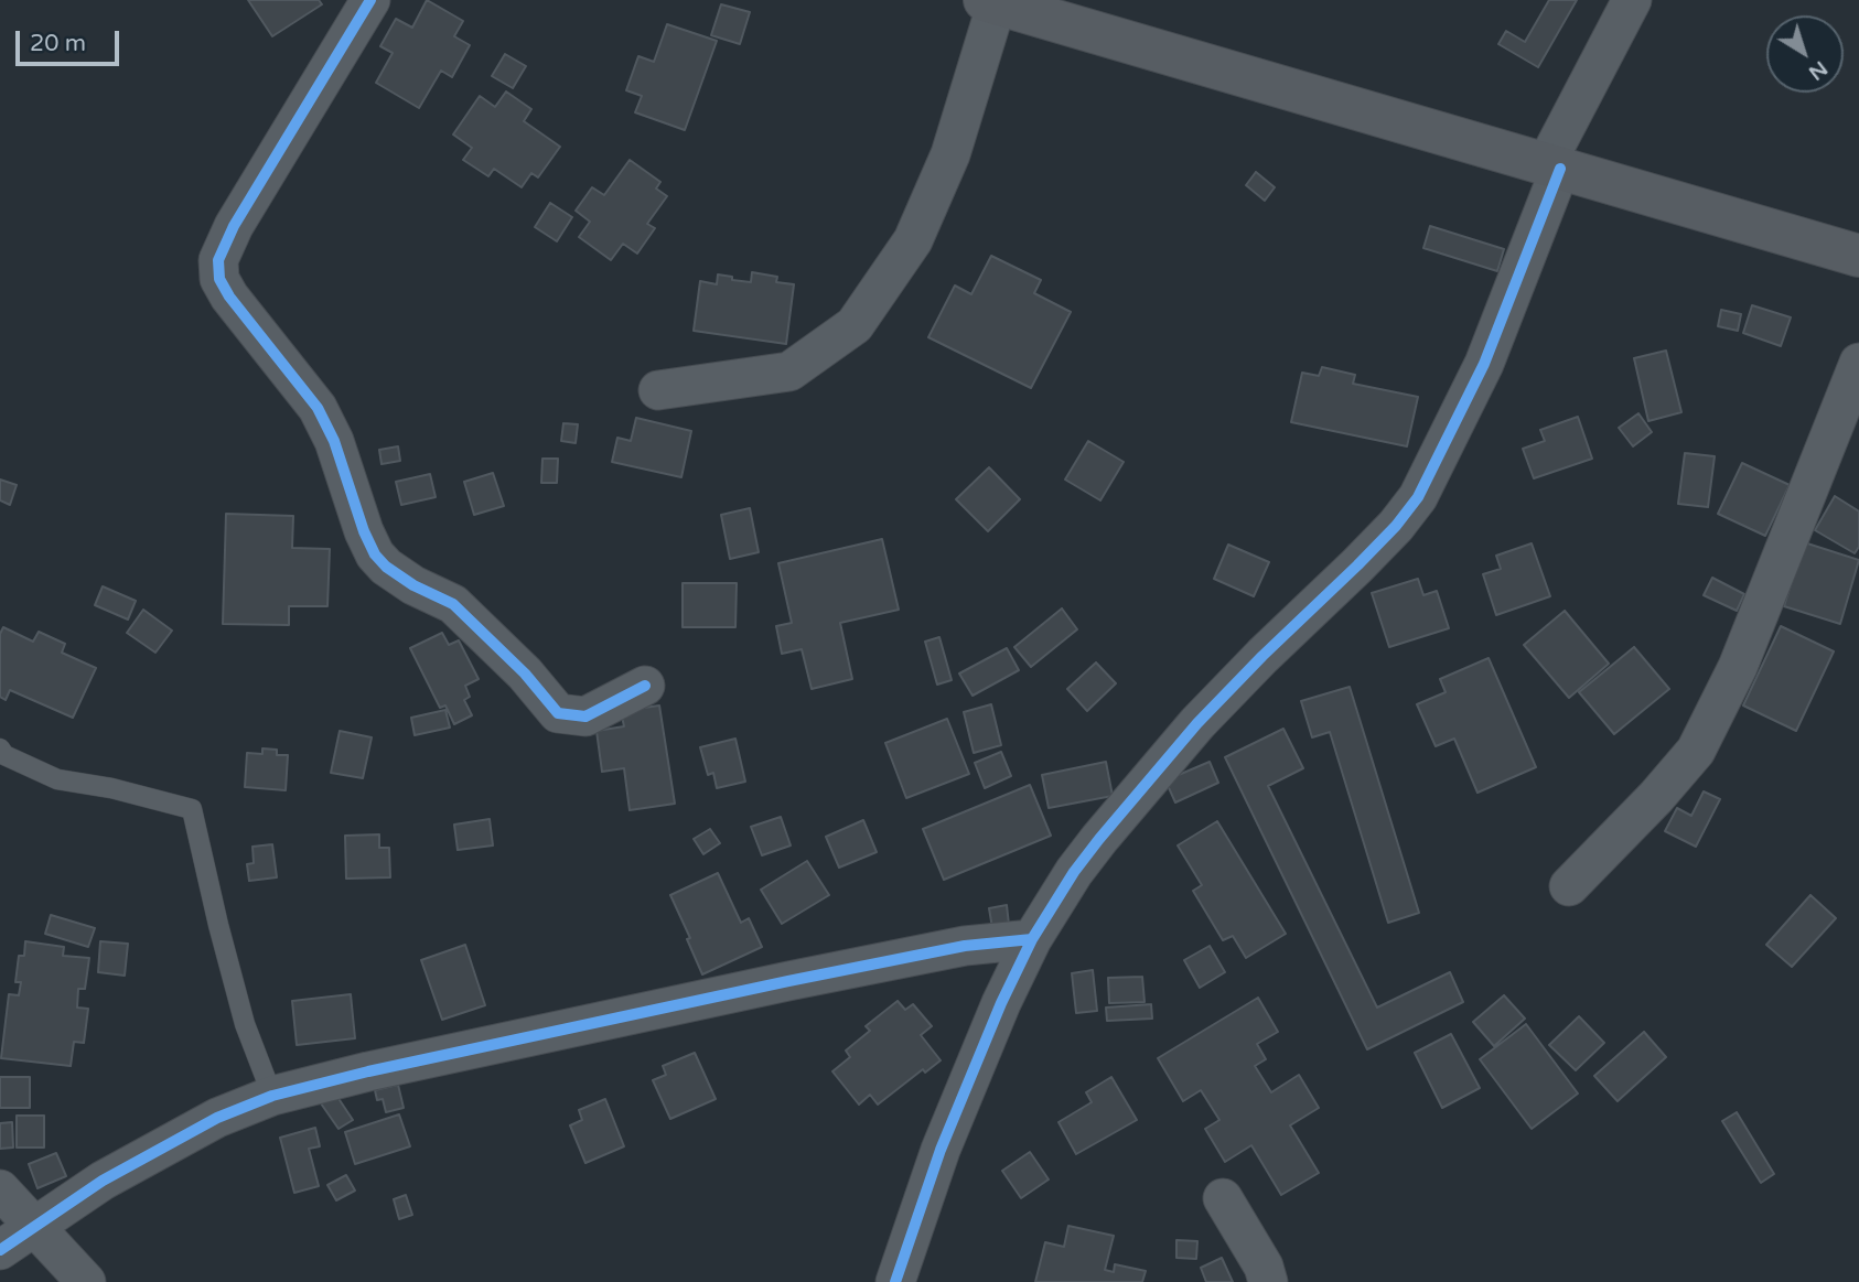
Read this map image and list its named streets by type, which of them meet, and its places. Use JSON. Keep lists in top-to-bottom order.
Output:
{
  "scale_bar": "20 m",
  "north": "bottom right"
}
